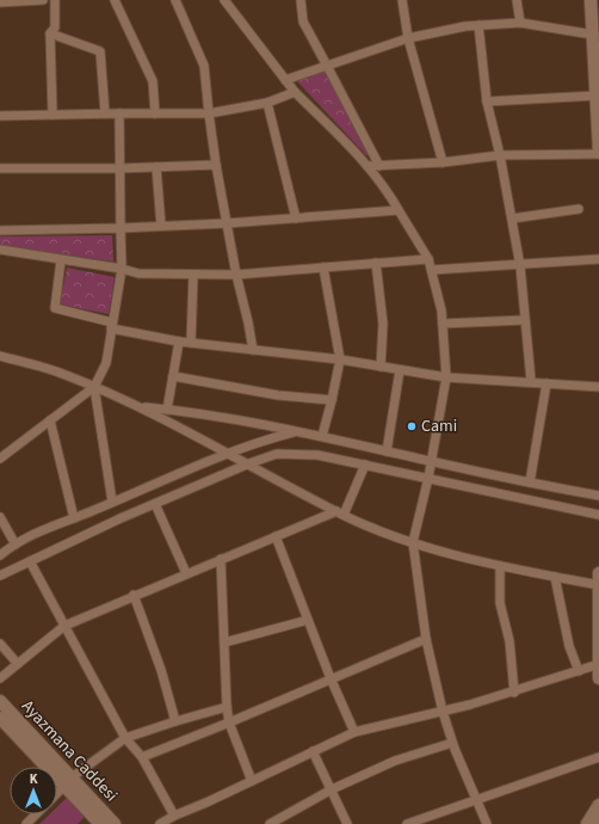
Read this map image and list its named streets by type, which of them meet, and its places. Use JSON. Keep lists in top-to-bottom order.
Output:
{
  "streets": {
    "main road": ["Ayazmana Caddesi"]
  },
  "places": ["Cami"],
  "north": "top"
}
